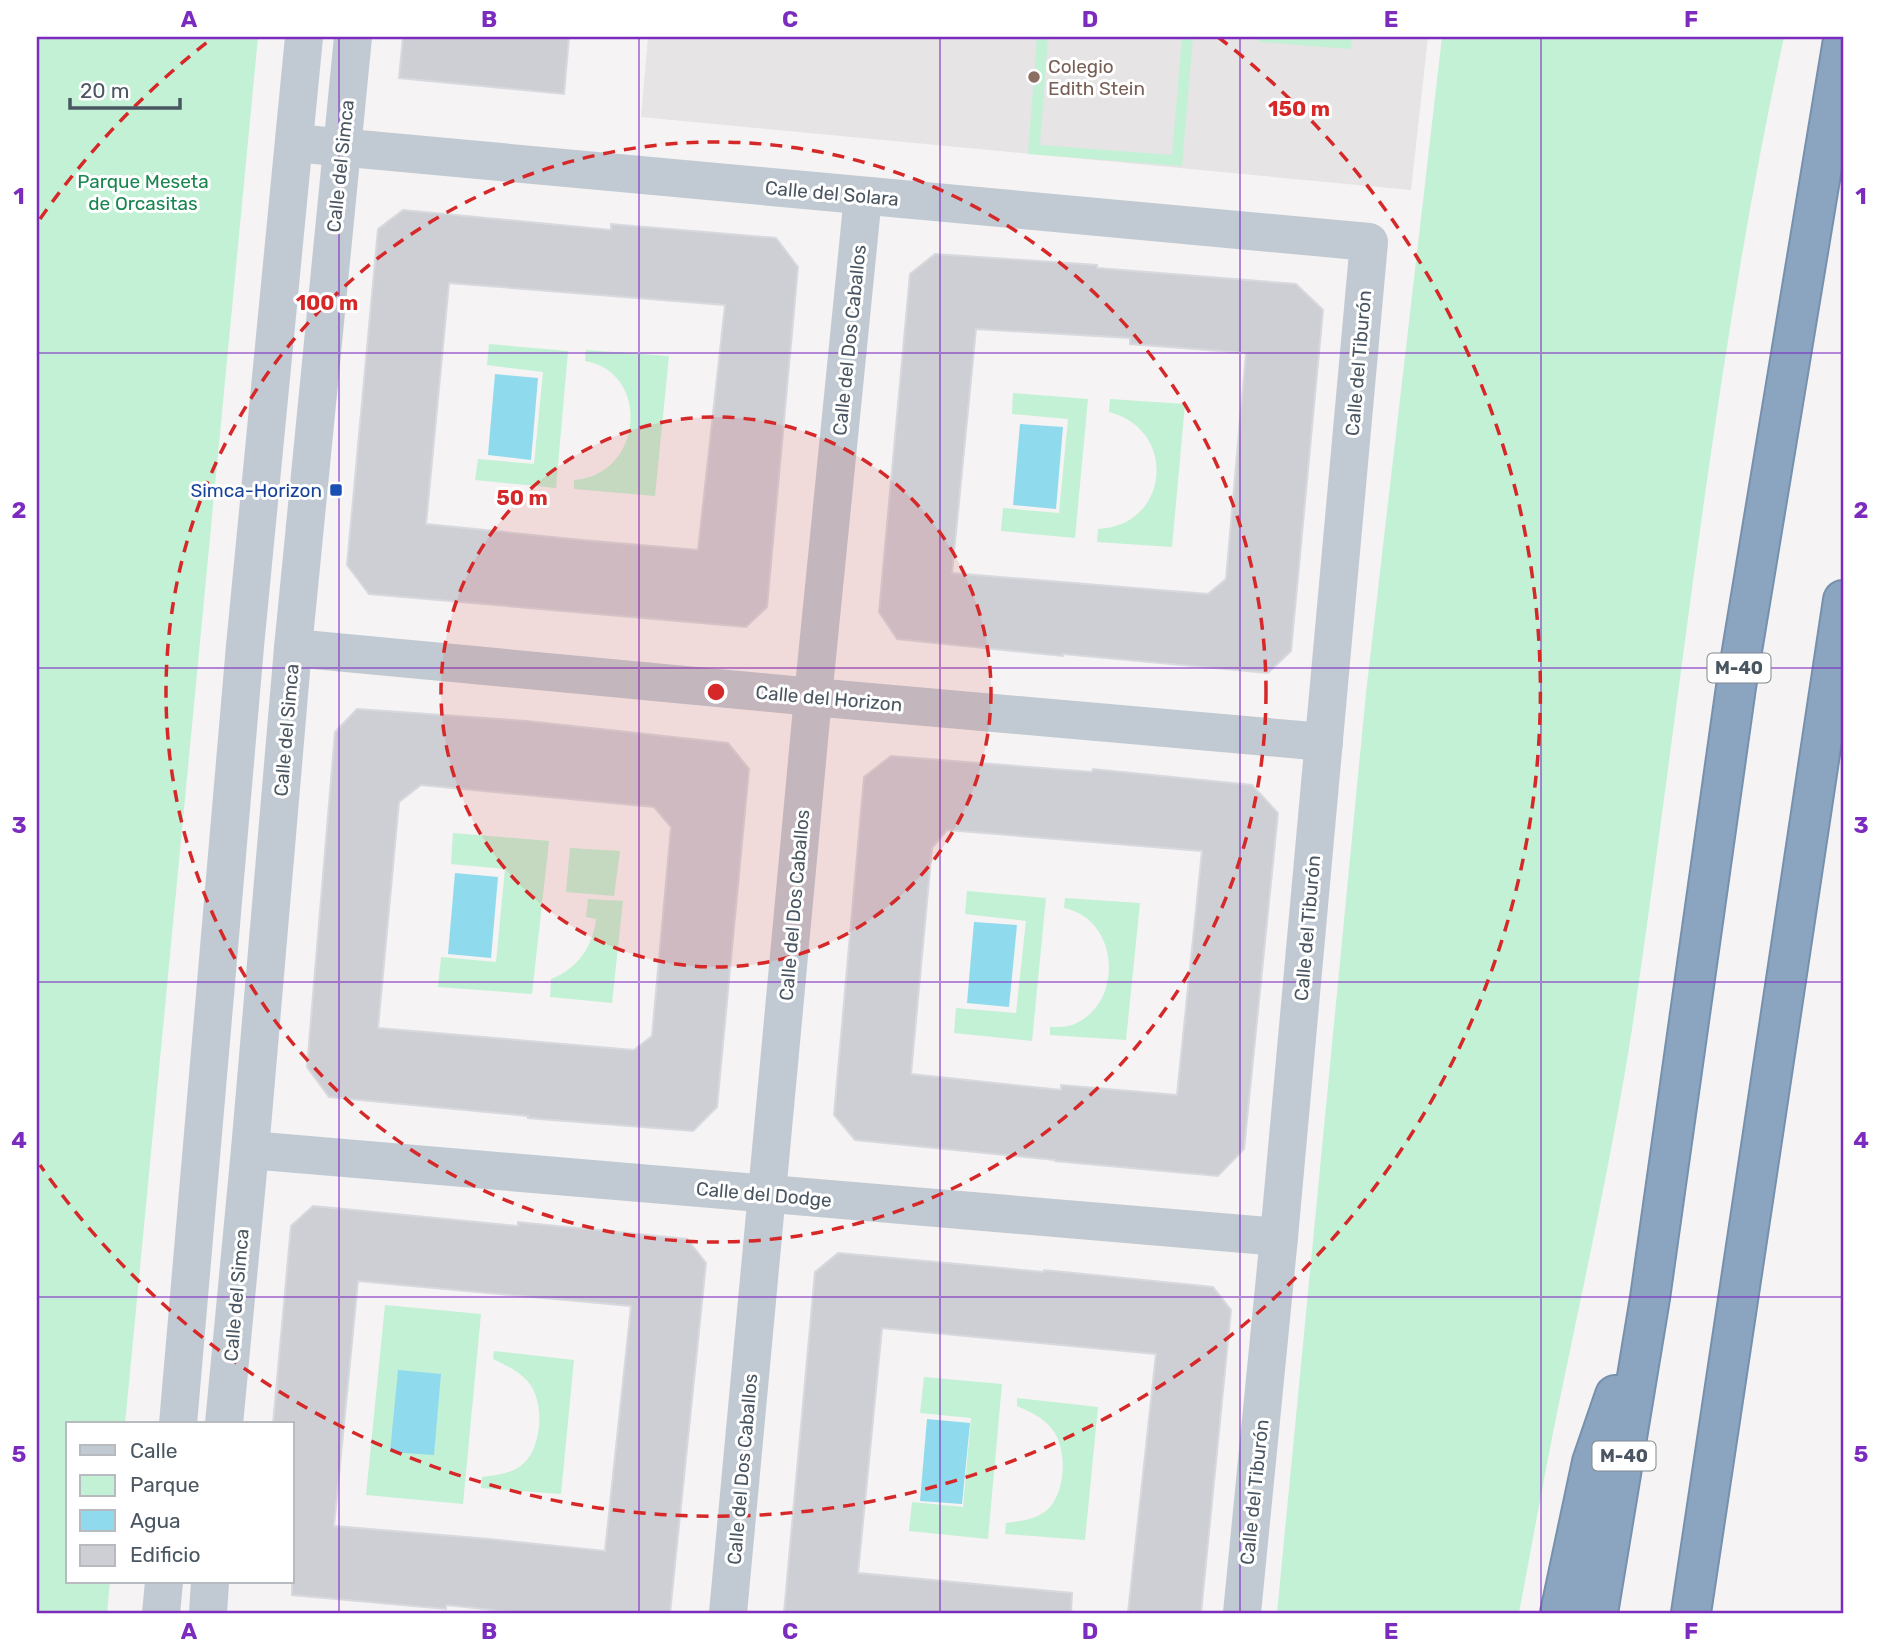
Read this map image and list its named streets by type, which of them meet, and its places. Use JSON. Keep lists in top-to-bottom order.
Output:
{
  "streets": {
    "highway": ["M-40"],
    "street": [
      "Calle del Simca",
      "Calle del Solara",
      "Calle del Dos Caballos",
      "Calle del Tiburón",
      "Calle del Horizon",
      "Calle del Dodge"
    ]
  },
  "crossings": [
    ["Calle del Simca", "Calle del Solara"],
    ["Calle del Simca", "Calle del Horizon"],
    ["Calle del Simca", "Calle del Dodge"],
    ["Calle del Solara", "Calle del Dos Caballos"],
    ["Calle del Solara", "Calle del Tiburón"],
    ["Calle del Dos Caballos", "Calle del Horizon"],
    ["Calle del Dos Caballos", "Calle del Dodge"],
    ["Calle del Tiburón", "Calle del Horizon"],
    ["Calle del Tiburón", "Calle del Dodge"]
  ],
  "parks": ["Parque Meseta de Orcasitas"],
  "places": {
    "other": ["Colegio Edith Stein"],
    "transit": ["Simca-Horizon"]
  },
  "legend": [
    "Calle",
    "Parque",
    "Agua",
    "Edificio"
  ],
  "scale_bar": "20 m",
  "grid": {
    "columns": [
      "A",
      "B",
      "C",
      "D",
      "E",
      "F"
    ],
    "rows": [
      "1",
      "2",
      "3",
      "4",
      "5"
    ]
  },
  "rings": ["150 m", "100 m", "50 m"]
}
